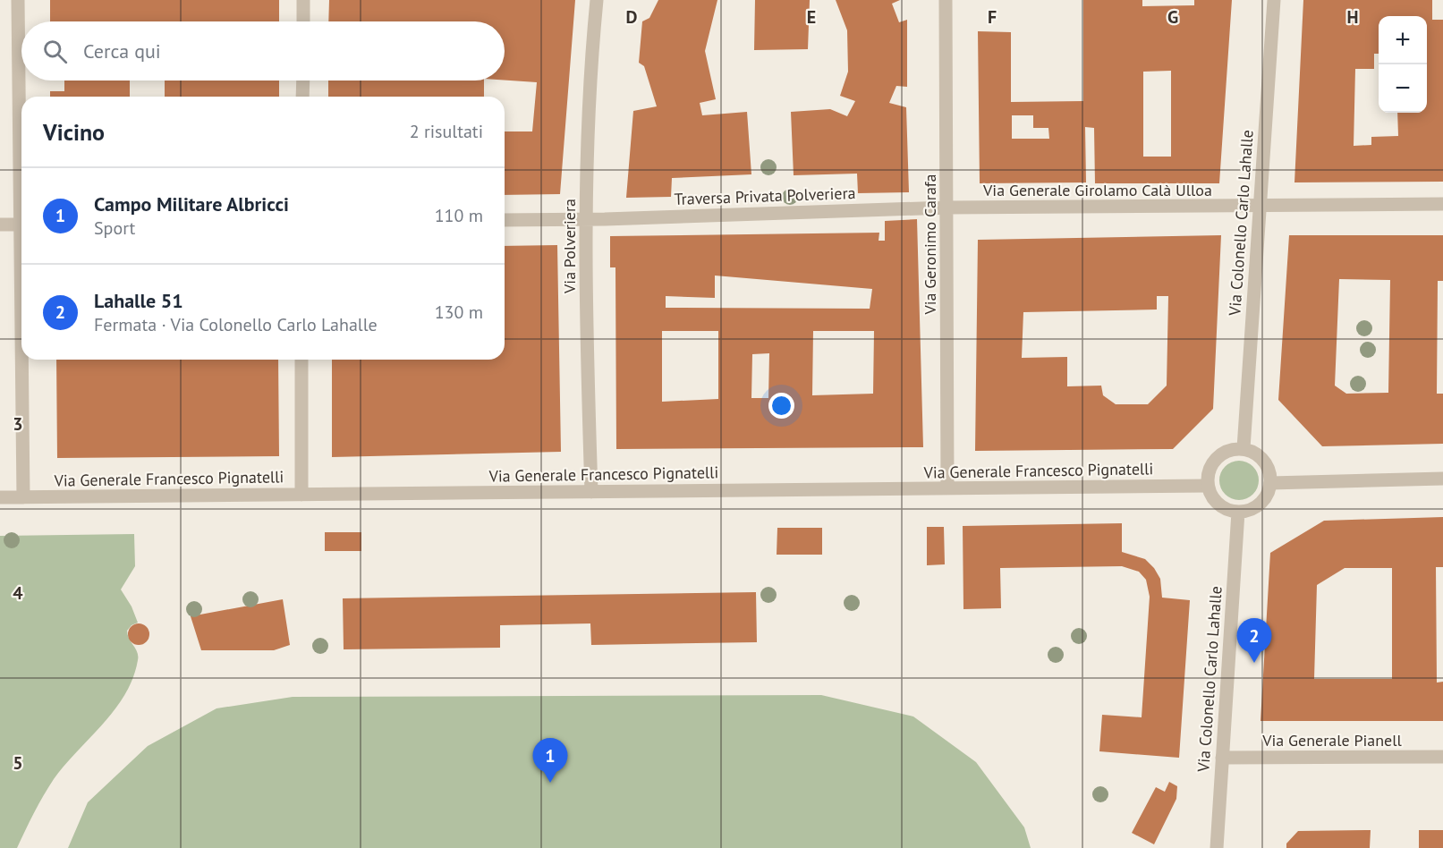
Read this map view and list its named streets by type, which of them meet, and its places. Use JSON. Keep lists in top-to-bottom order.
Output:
{
  "streets": {
    "street": [
      "Via Generale Girolamo Calà Ulloa",
      "Traversa Privata Polveriera",
      "Via Colonello Carlo Lahalle",
      "Via Geronimo Carafa",
      "Via Polveriera",
      "Via Generale Francesco Pignatelli",
      "Via Generale Pianell"
    ]
  },
  "crossings": [
    ["Via Generale Girolamo Calà Ulloa", "Traversa Privata Polveriera"],
    ["Via Generale Girolamo Calà Ulloa", "Via Colonello Carlo Lahalle"],
    ["Via Generale Girolamo Calà Ulloa", "Via Geronimo Carafa"],
    ["Traversa Privata Polveriera", "Via Geronimo Carafa"],
    ["Traversa Privata Polveriera", "Via Polveriera"],
    ["Via Colonello Carlo Lahalle", "Via Generale Francesco Pignatelli"],
    ["Via Colonello Carlo Lahalle", "Via Generale Pianell"],
    ["Via Geronimo Carafa", "Via Generale Francesco Pignatelli"],
    ["Via Polveriera", "Via Generale Francesco Pignatelli"]
  ],
  "page": {
    "map_buttons": ["+", "−"],
    "search": "Cerca qui",
    "heading": ["Vicino", "2 risultati"],
    "list": [
      {
        "mark": "1",
        "name": "Campo Militare Albricci",
        "note": "Sport",
        "value": "110 m"
      },
      {
        "mark": "2",
        "name": "Lahalle 51",
        "note": "Fermata · Via Colonello Carlo Lahalle",
        "value": "130 m"
      }
    ],
    "pins": ["2", "1"]
  },
  "grid": {
    "columns": [
      "D",
      "E",
      "F",
      "G",
      "H"
    ],
    "rows": ["3", "4", "5"]
  }
}
